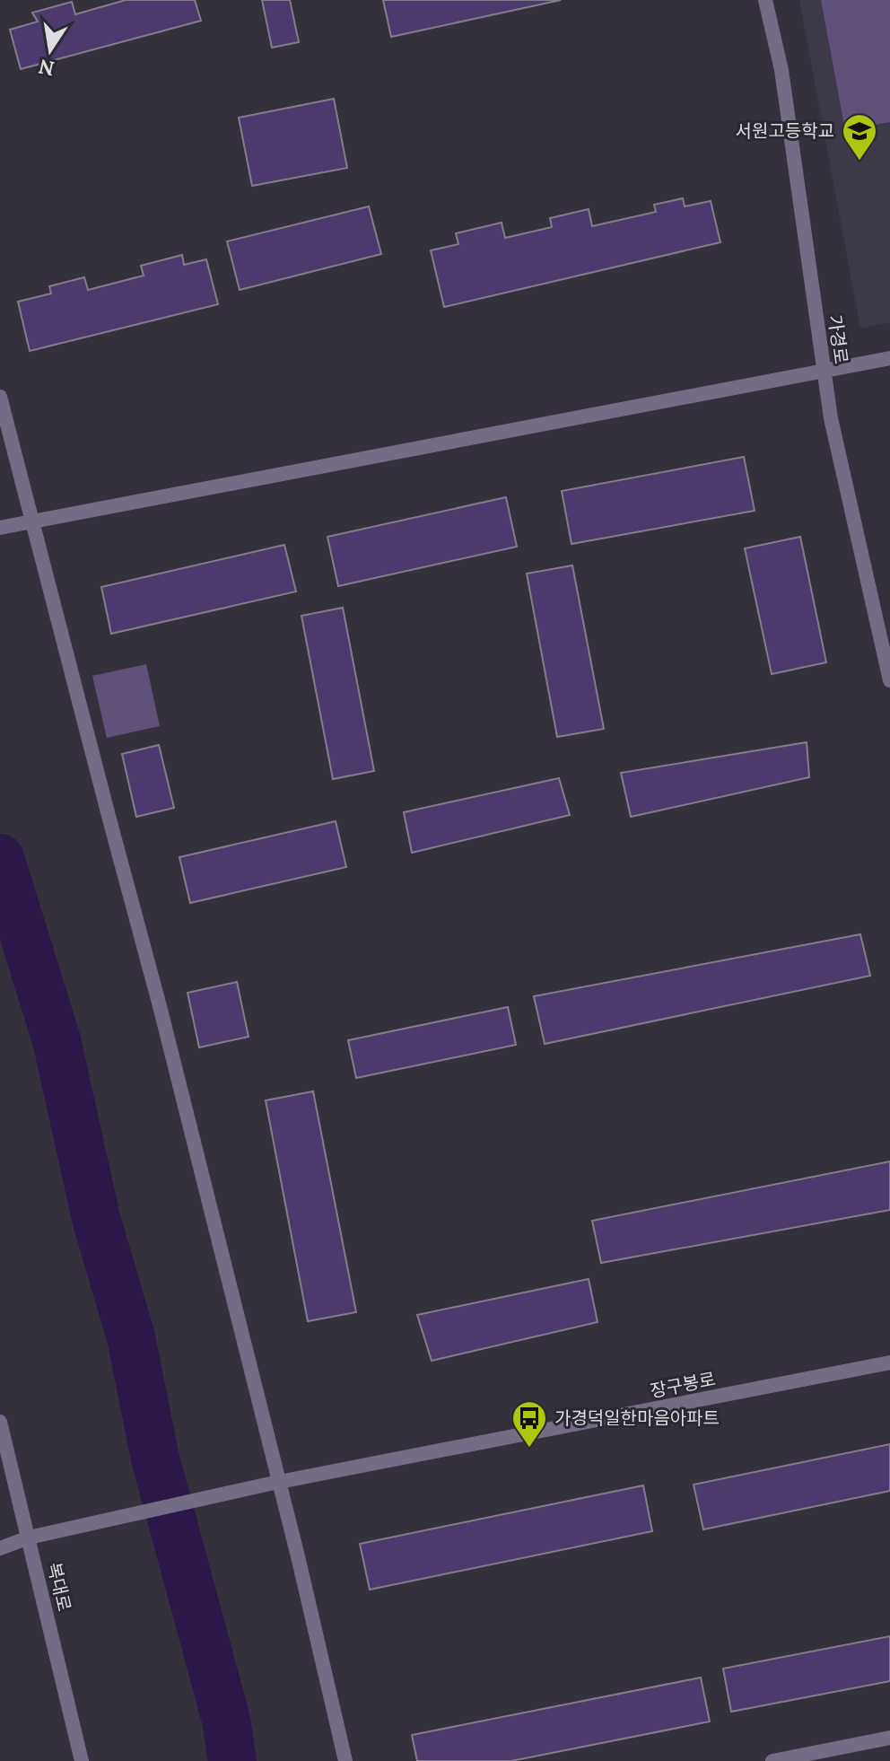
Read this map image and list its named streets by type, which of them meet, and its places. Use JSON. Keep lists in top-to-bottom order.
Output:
{
  "streets": {
    "street": ["가경로", "장구봉로", "복대로"]
  },
  "crossings": [
    ["장구봉로", "복대로"]
  ],
  "places": {
    "school or university": ["서원고등학교"],
    "bus stop": ["가경덕일한마음아파트"]
  },
  "north": "bottom"
}
